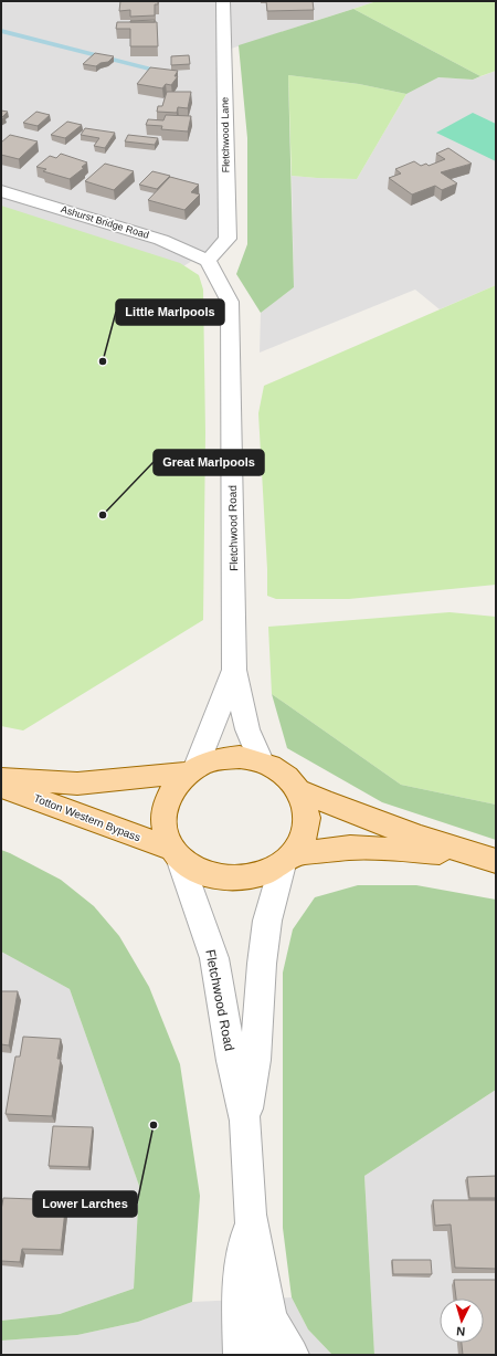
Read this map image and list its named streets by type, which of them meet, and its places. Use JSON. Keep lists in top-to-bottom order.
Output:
{
  "streets": {
    "main road": ["Totton Western Bypass"],
    "street": ["Fletchwood Lane", "Ashurst Bridge Road", "Fletchwood Road"]
  },
  "crossings": [
    ["Fletchwood Lane", "Ashurst Bridge Road"],
    ["Fletchwood Lane", "Fletchwood Road"],
    ["Ashurst Bridge Road", "Fletchwood Road"],
    ["Fletchwood Road", "Totton Western Bypass"]
  ],
  "places": ["Little Marlpools", "Great Marlpools", "Lower Larches"],
  "north": "bottom"
}
